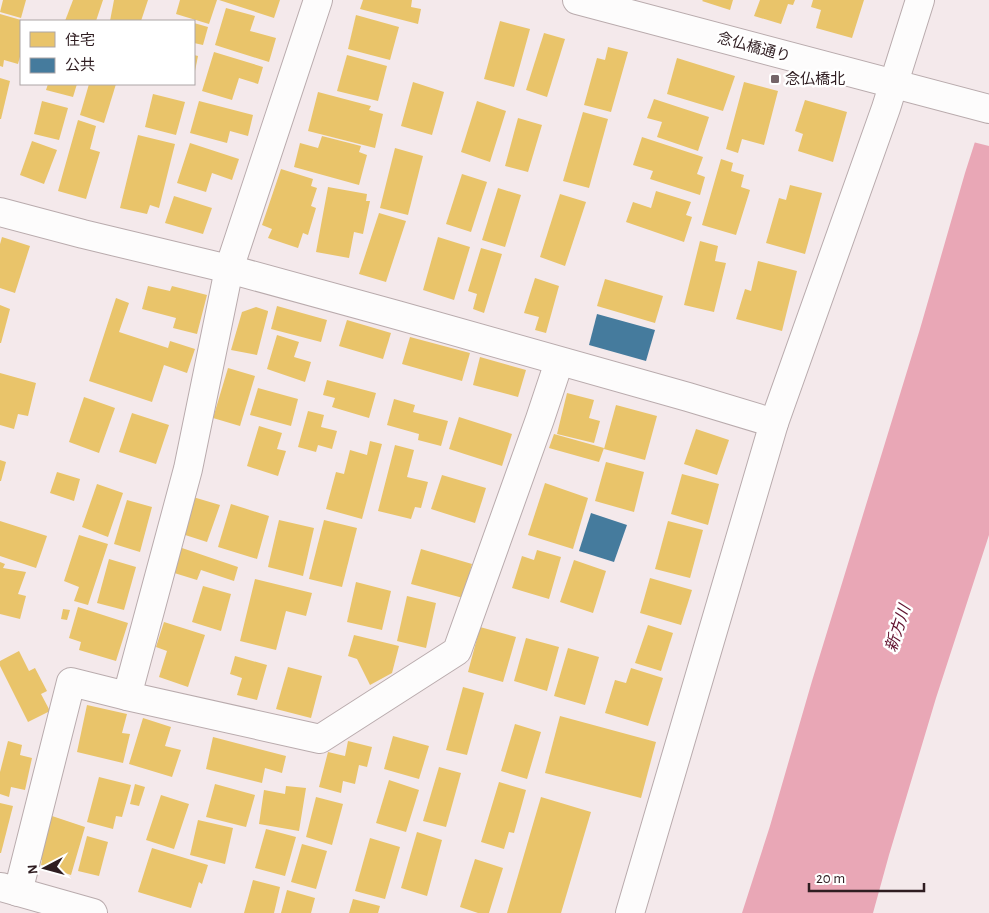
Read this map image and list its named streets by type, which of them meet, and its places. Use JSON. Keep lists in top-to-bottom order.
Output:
{
  "streets": {
    "street": ["念仏橋通り"]
  },
  "water": ["新方川"],
  "places": {
    "transit": ["念仏橋北"]
  },
  "legend": ["住宅", "公共"],
  "scale_bar": "20 m",
  "north": "left"
}
